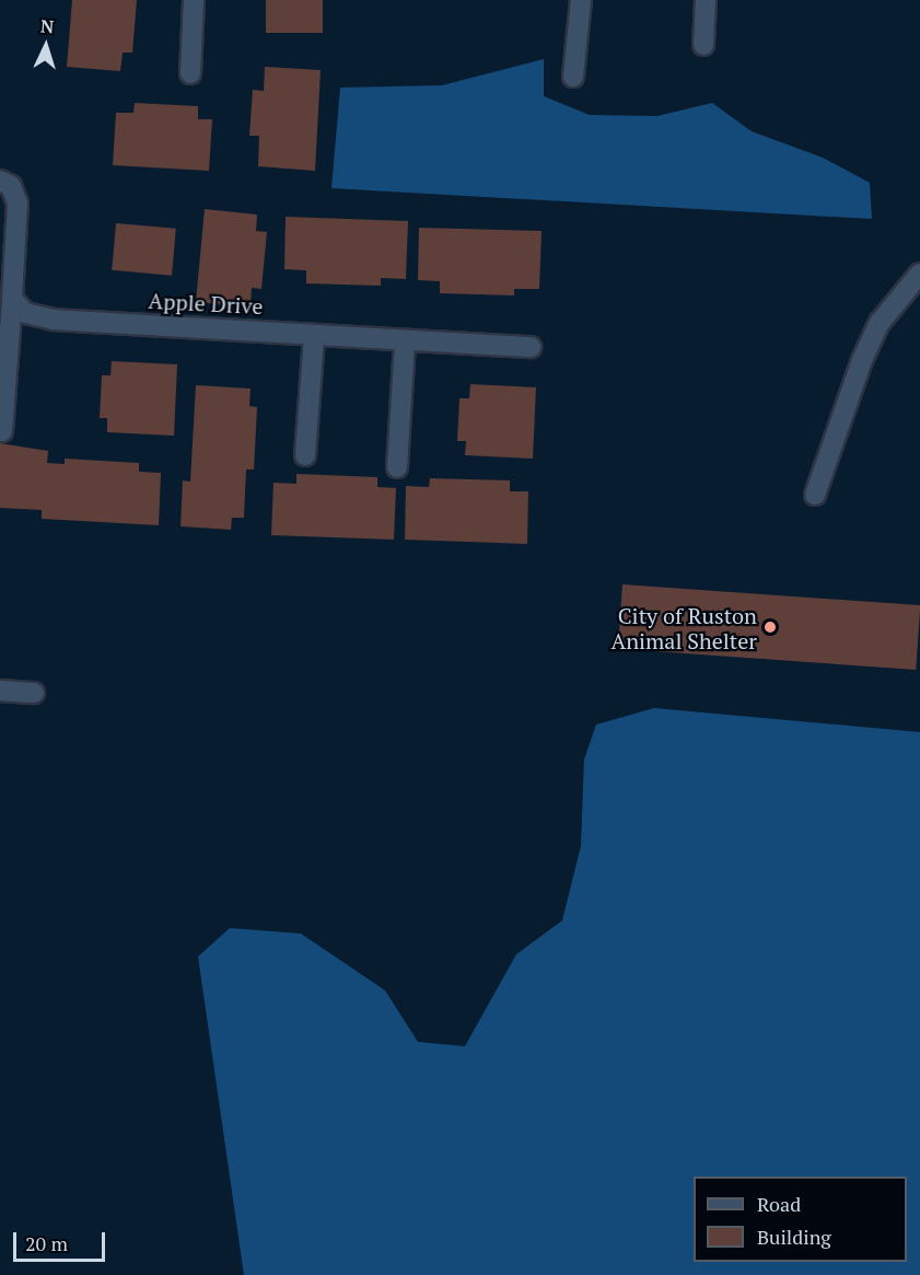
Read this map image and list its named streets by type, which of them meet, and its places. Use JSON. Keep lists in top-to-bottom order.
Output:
{
  "streets": {
    "street": ["Apple Drive"]
  },
  "places": ["City of Ruston Animal Shelter"],
  "legend": ["Road", "Building"],
  "scale_bar": "20 m",
  "north": "top"
}
